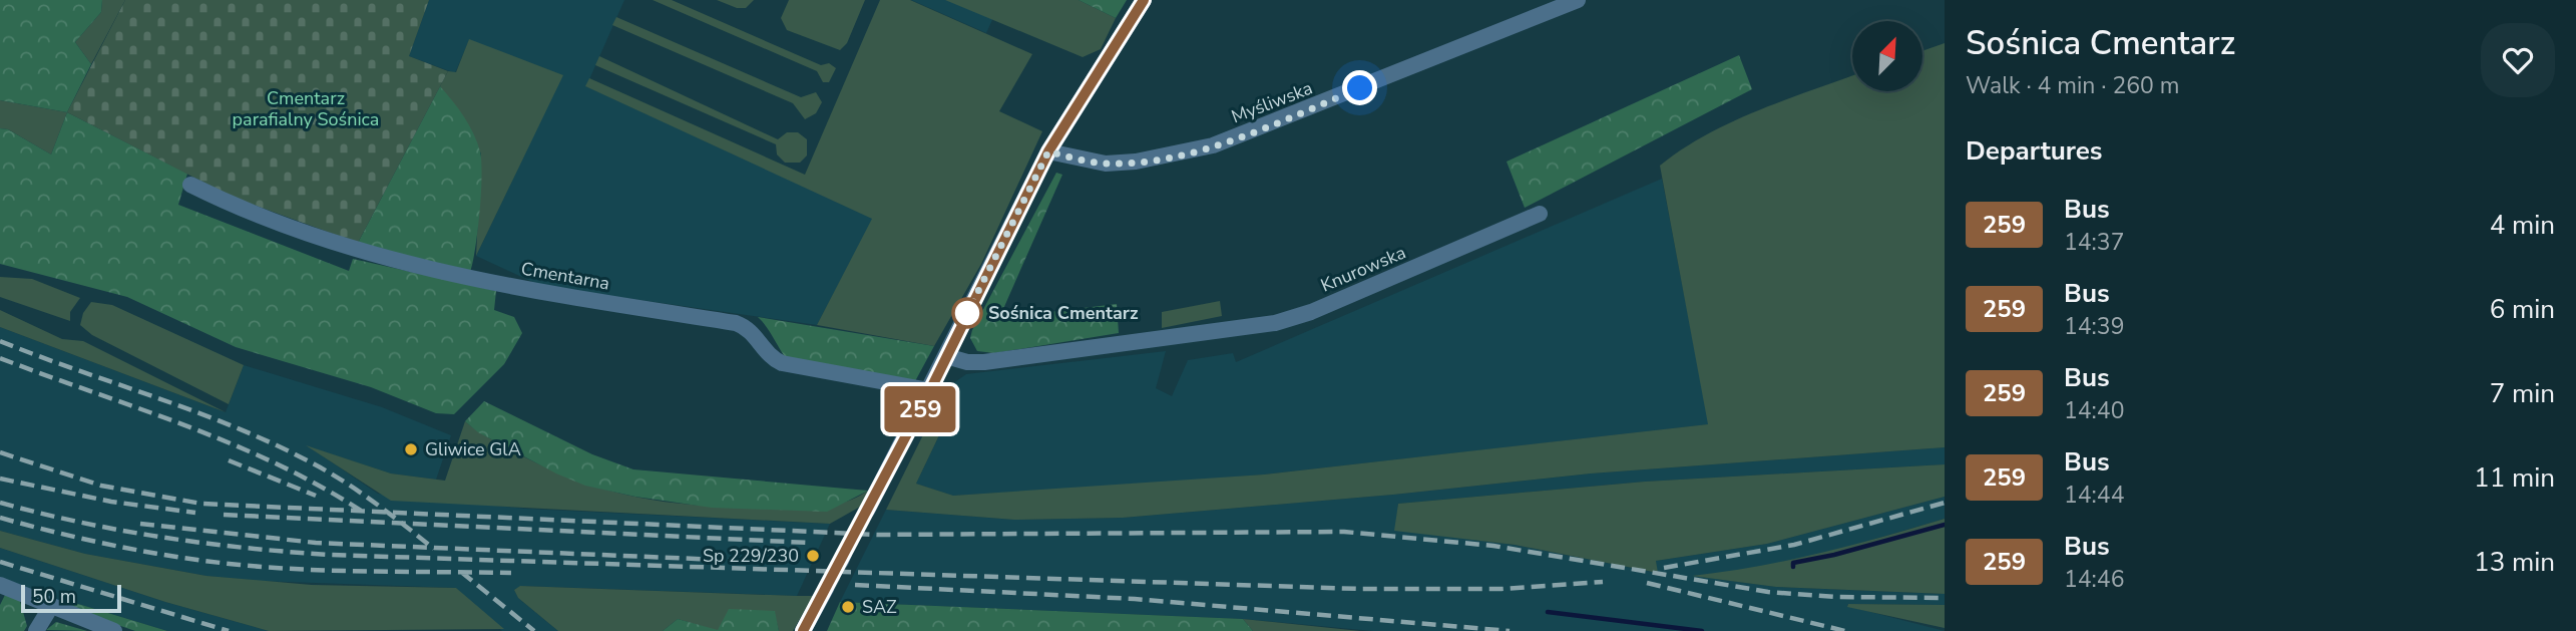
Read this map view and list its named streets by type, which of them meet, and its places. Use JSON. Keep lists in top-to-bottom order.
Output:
{
  "streets": {
    "street": ["Myśliwska", "Knurowska", "Cmentarna"]
  },
  "parks": ["Cmentarz parafialny Sośnica"],
  "places": [
    "Sośnica Cmentarz",
    "Gliwice GlA",
    "Sp 229/230",
    "SAZ"
  ],
  "lines": ["bus line 259"],
  "scale_bar": "50 m",
  "north": "top right",
  "page": {
    "on_map": "259",
    "heading": [
      ["Sośnica Cmentarz", "Walk · 4 min · 260 m"],
      "Departures"
    ],
    "list": [
      {
        "mark": "259",
        "name": "Bus",
        "note": "14:37",
        "value": "4 min"
      },
      {
        "mark": "259",
        "name": "Bus",
        "note": "14:39",
        "value": "6 min"
      },
      {
        "mark": "259",
        "name": "Bus",
        "note": "14:40",
        "value": "7 min"
      },
      {
        "mark": "259",
        "name": "Bus",
        "note": "14:44",
        "value": "11 min"
      },
      {
        "mark": "259",
        "name": "Bus",
        "note": "14:46",
        "value": "13 min"
      }
    ],
    "scale": "50 m"
  }
}
